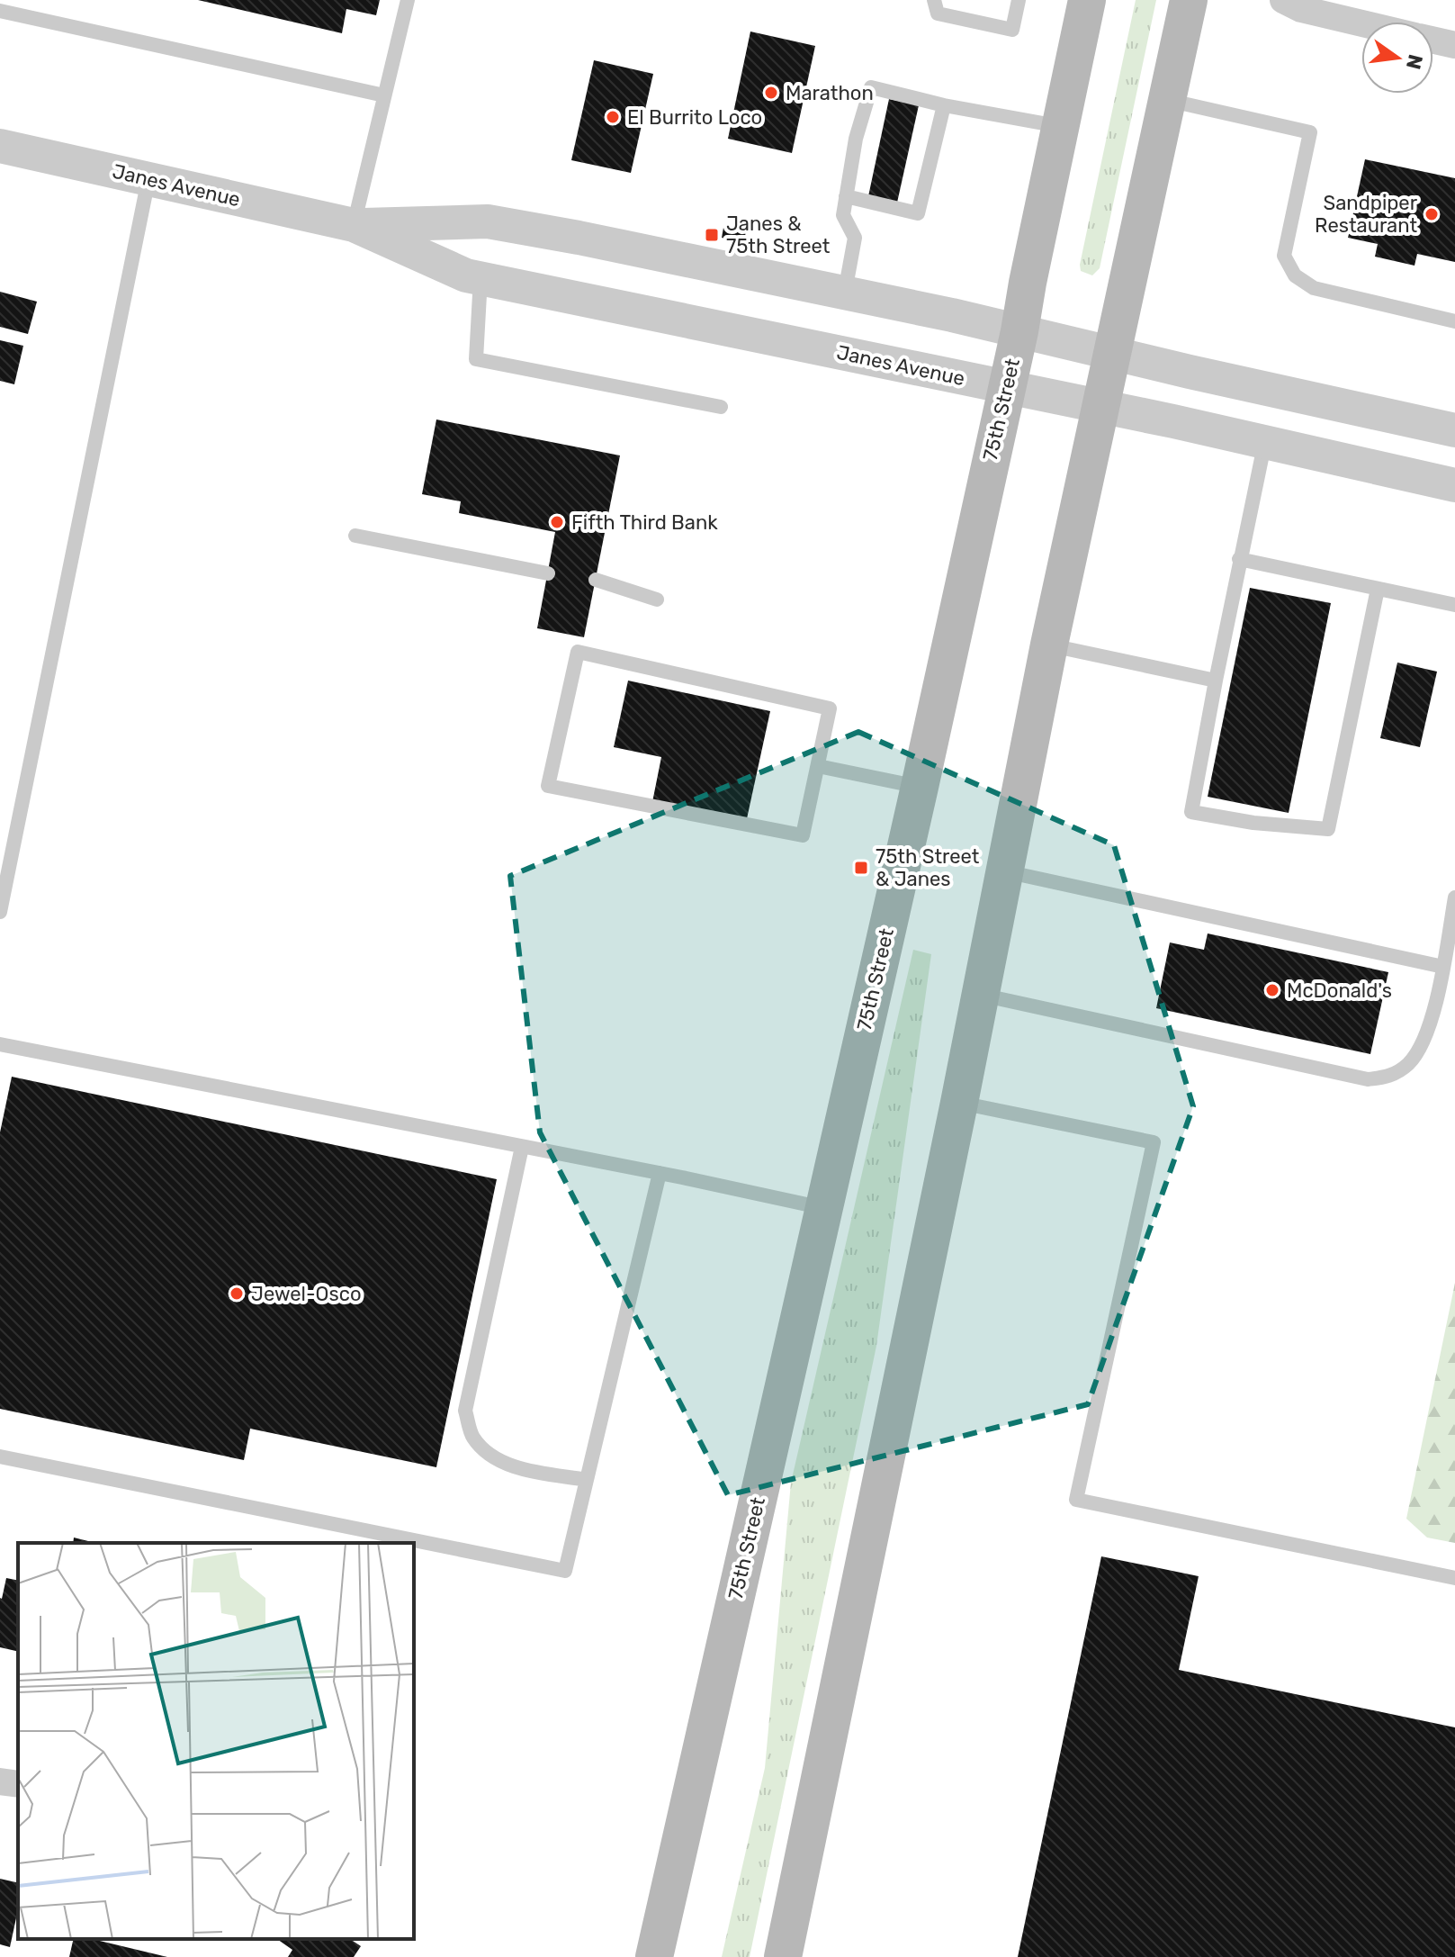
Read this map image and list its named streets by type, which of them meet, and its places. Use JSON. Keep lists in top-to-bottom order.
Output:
{
  "streets": {
    "main road": ["75th Street"],
    "street": ["Janes Avenue"]
  },
  "crossings": [
    ["Janes Avenue", "75th Street"]
  ],
  "places": {
    "other": [
      "Marathon",
      "El Burrito Loco",
      "Sandpiper Restaurant",
      "Fifth Third Bank",
      "McDonald's",
      "Jewel-Osco"
    ],
    "transit": ["Janes & 75th Street", "75th Street & Janes"]
  },
  "north": "right"
}
